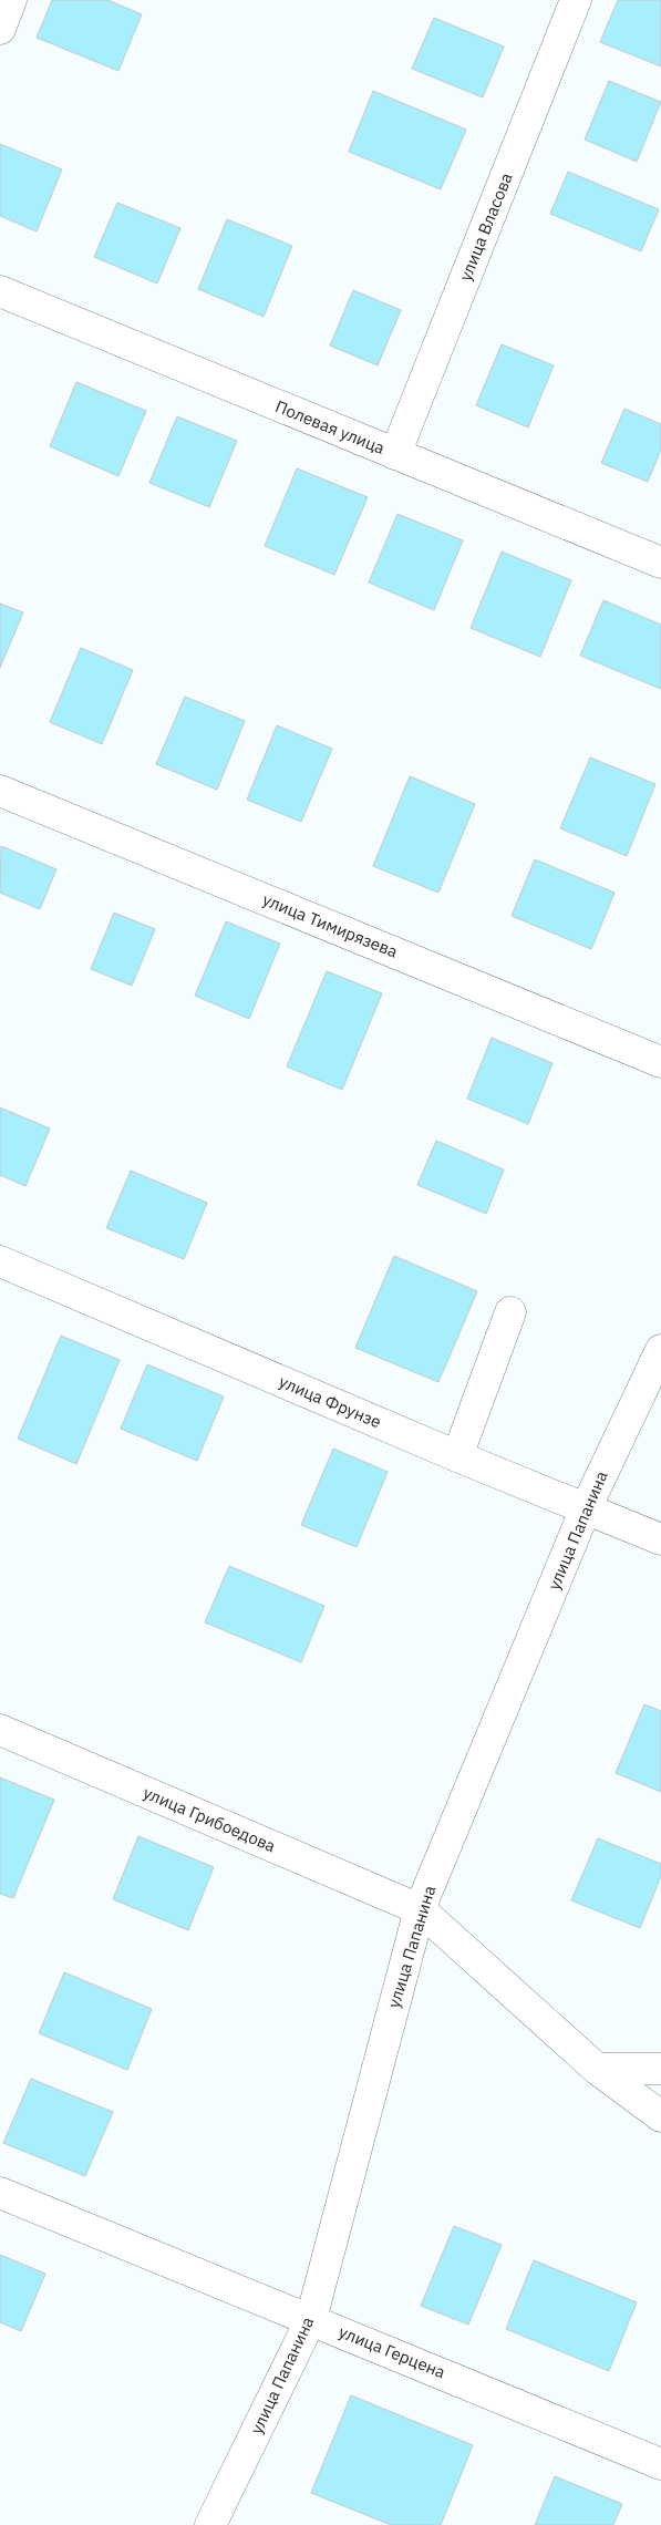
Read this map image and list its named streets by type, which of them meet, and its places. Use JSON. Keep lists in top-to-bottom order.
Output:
{
  "streets": {
    "street": [
      "улица Власова",
      "Полевая улица",
      "улица Тимирязева",
      "улица Фрунзе",
      "улица Папанина",
      "улица Грибоедова",
      "улица Герцена"
    ]
  },
  "crossings": [
    ["улица Власова", "Полевая улица"],
    ["улица Фрунзе", "улица Папанина"],
    ["улица Папанина", "улица Грибоедова"],
    ["улица Папанина", "улица Герцена"]
  ]
}
